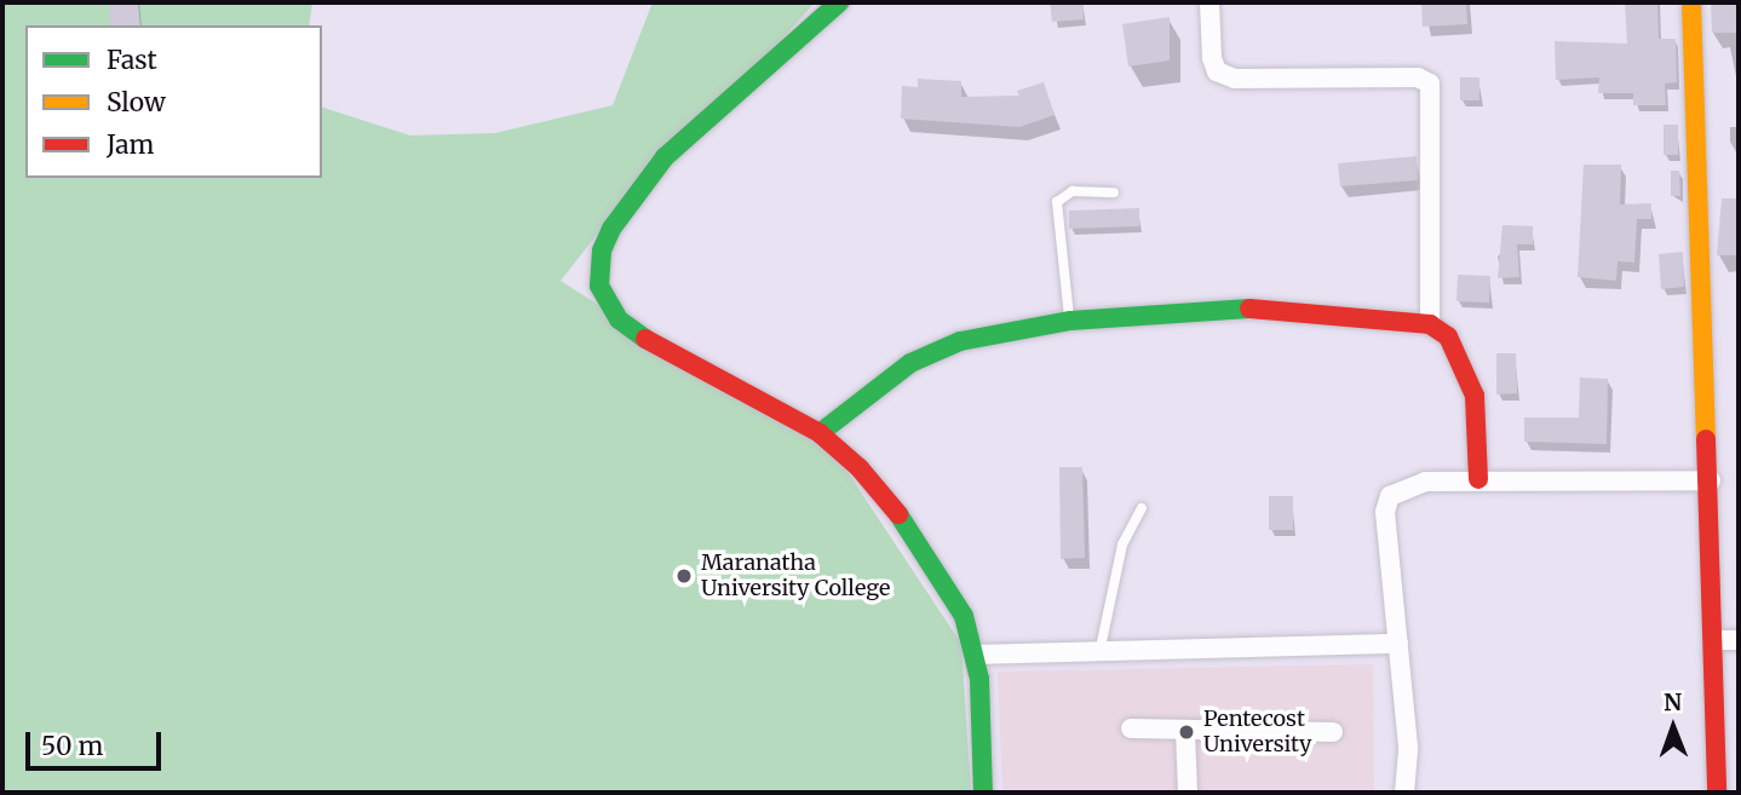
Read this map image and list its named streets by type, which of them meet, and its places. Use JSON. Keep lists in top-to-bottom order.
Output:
{
  "places": ["Maranatha University College", "Pentecost University"],
  "legend": ["Fast", "Slow", "Jam"],
  "scale_bar": "50 m",
  "north": "top"
}
